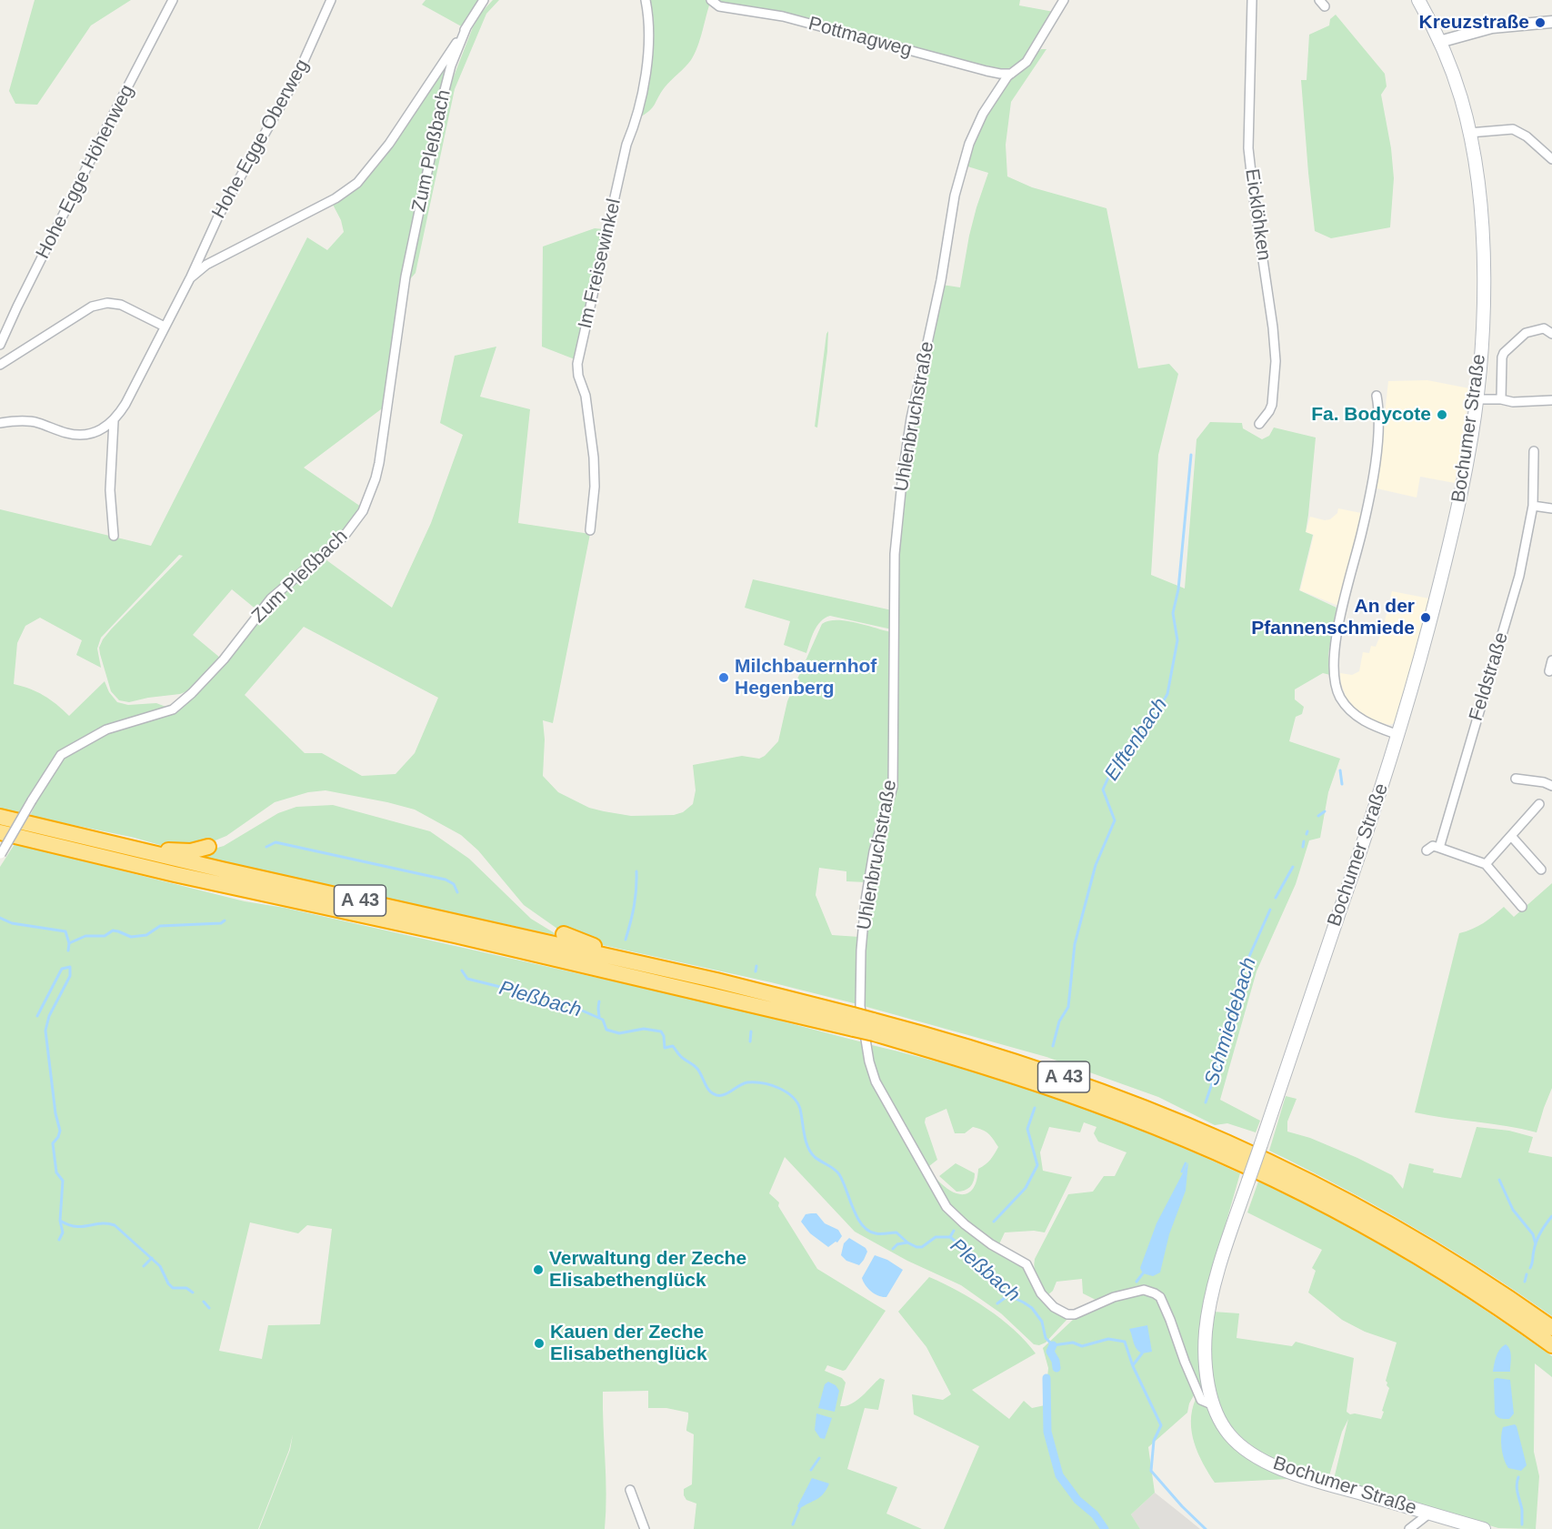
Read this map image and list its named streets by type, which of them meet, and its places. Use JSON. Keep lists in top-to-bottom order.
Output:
{
  "streets": {
    "highway": ["A 43"],
    "main road": ["Bochumer Straße"],
    "street": [
      "Pottmagweg",
      "Hohe Egge Oberweg",
      "Zum Pleßbach",
      "Hohe Egge Höhenweg",
      "Eicklöhken",
      "Im Freisewinkel",
      "Uhlenbruchstraße",
      "Feldstraße"
    ]
  },
  "crossings": [
    ["Pottmagweg", "Uhlenbruchstraße"],
    ["Uhlenbruchstraße", "Bochumer Straße"]
  ],
  "water": ["Elftenbach", "Pleßbach", "Schmiedebach"],
  "places": [
    "Kreuzstraße",
    "Fa. Bodycote",
    "An der Pfannenschmiede",
    "Milchbauernhof Hegenberg",
    "Verwaltung der Zeche Elisabethenglück",
    "Kauen der Zeche Elisabethenglück"
  ]
}
